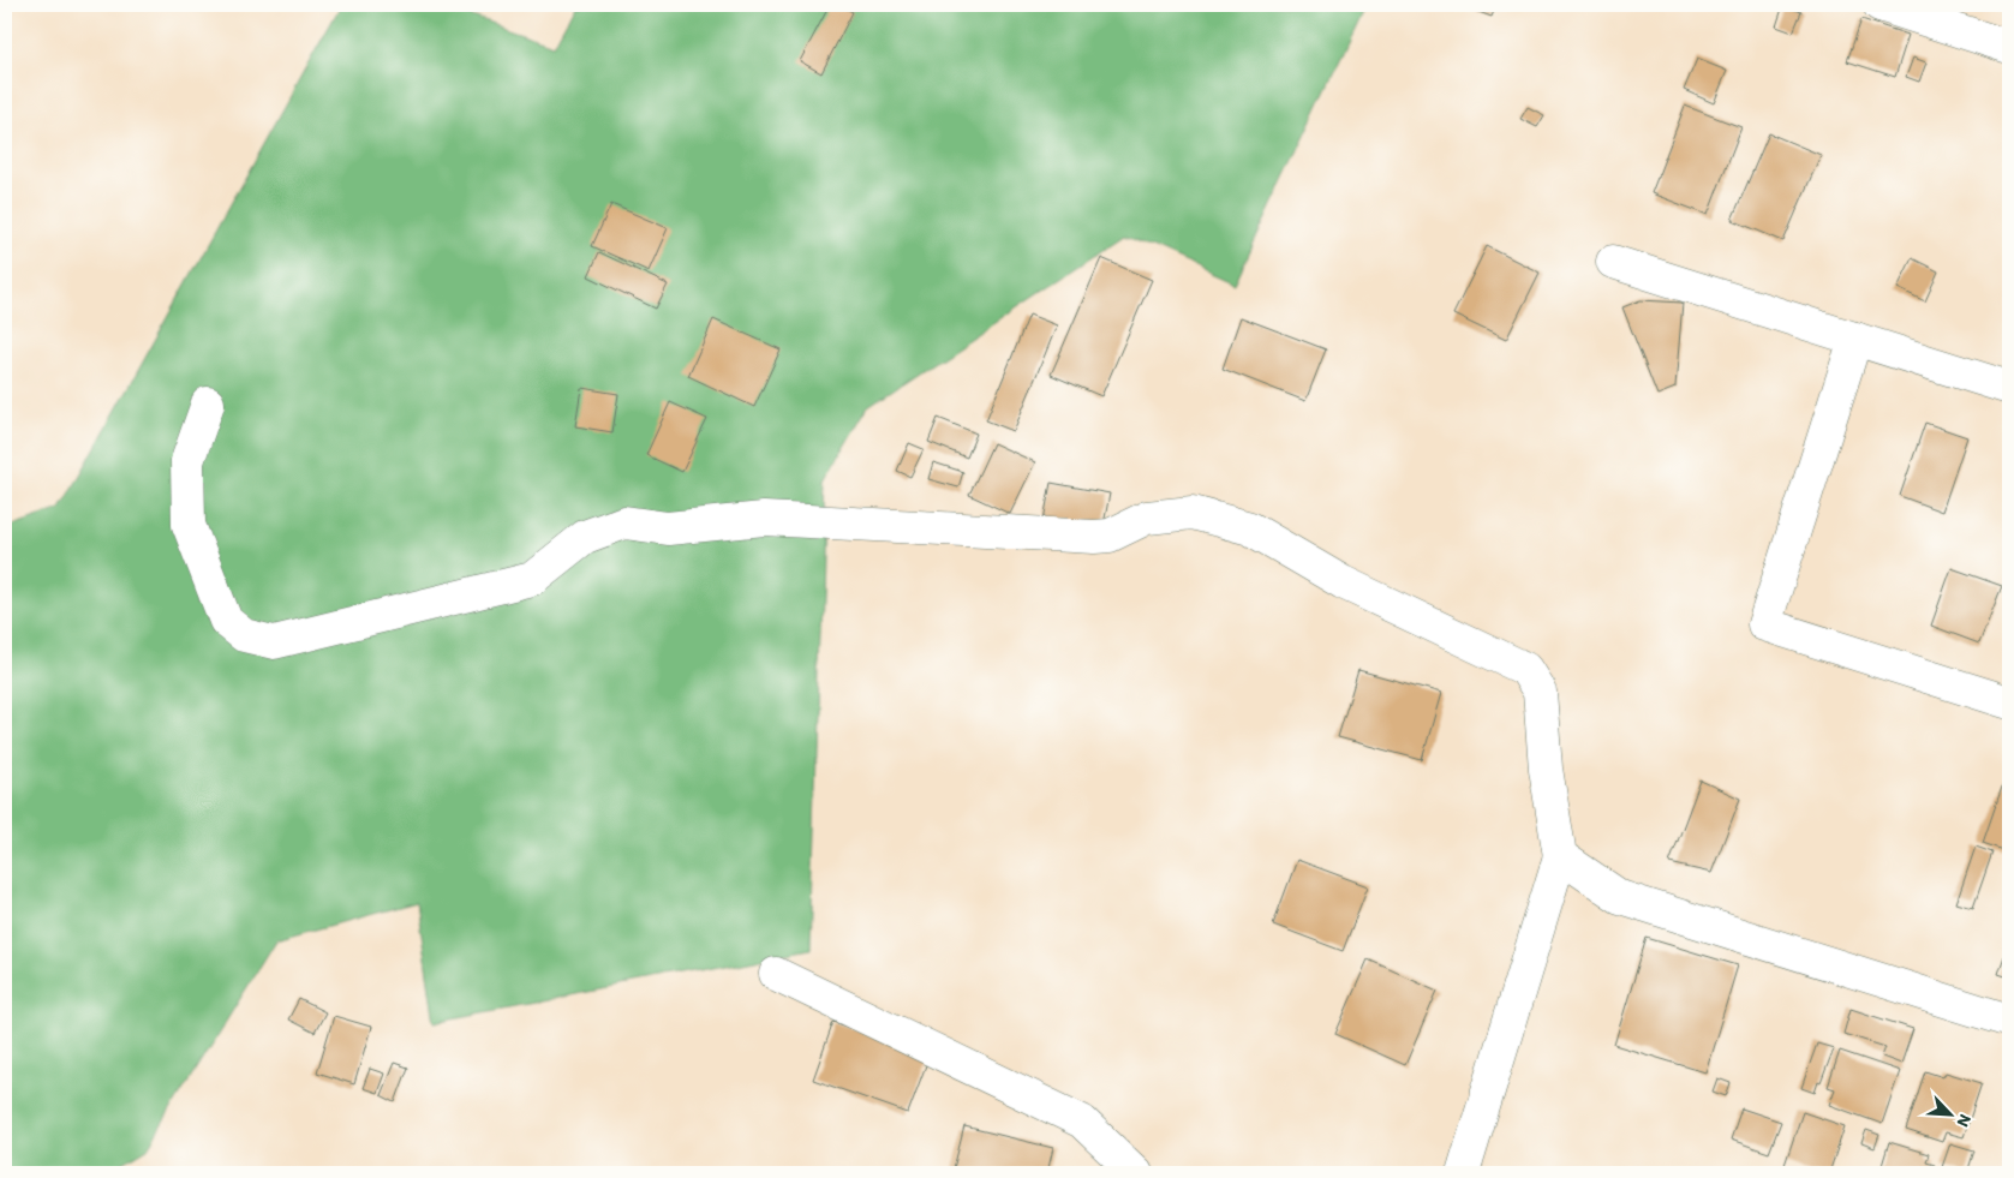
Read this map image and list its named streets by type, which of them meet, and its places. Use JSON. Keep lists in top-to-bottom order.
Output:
{
  "north": "bottom right"
}
